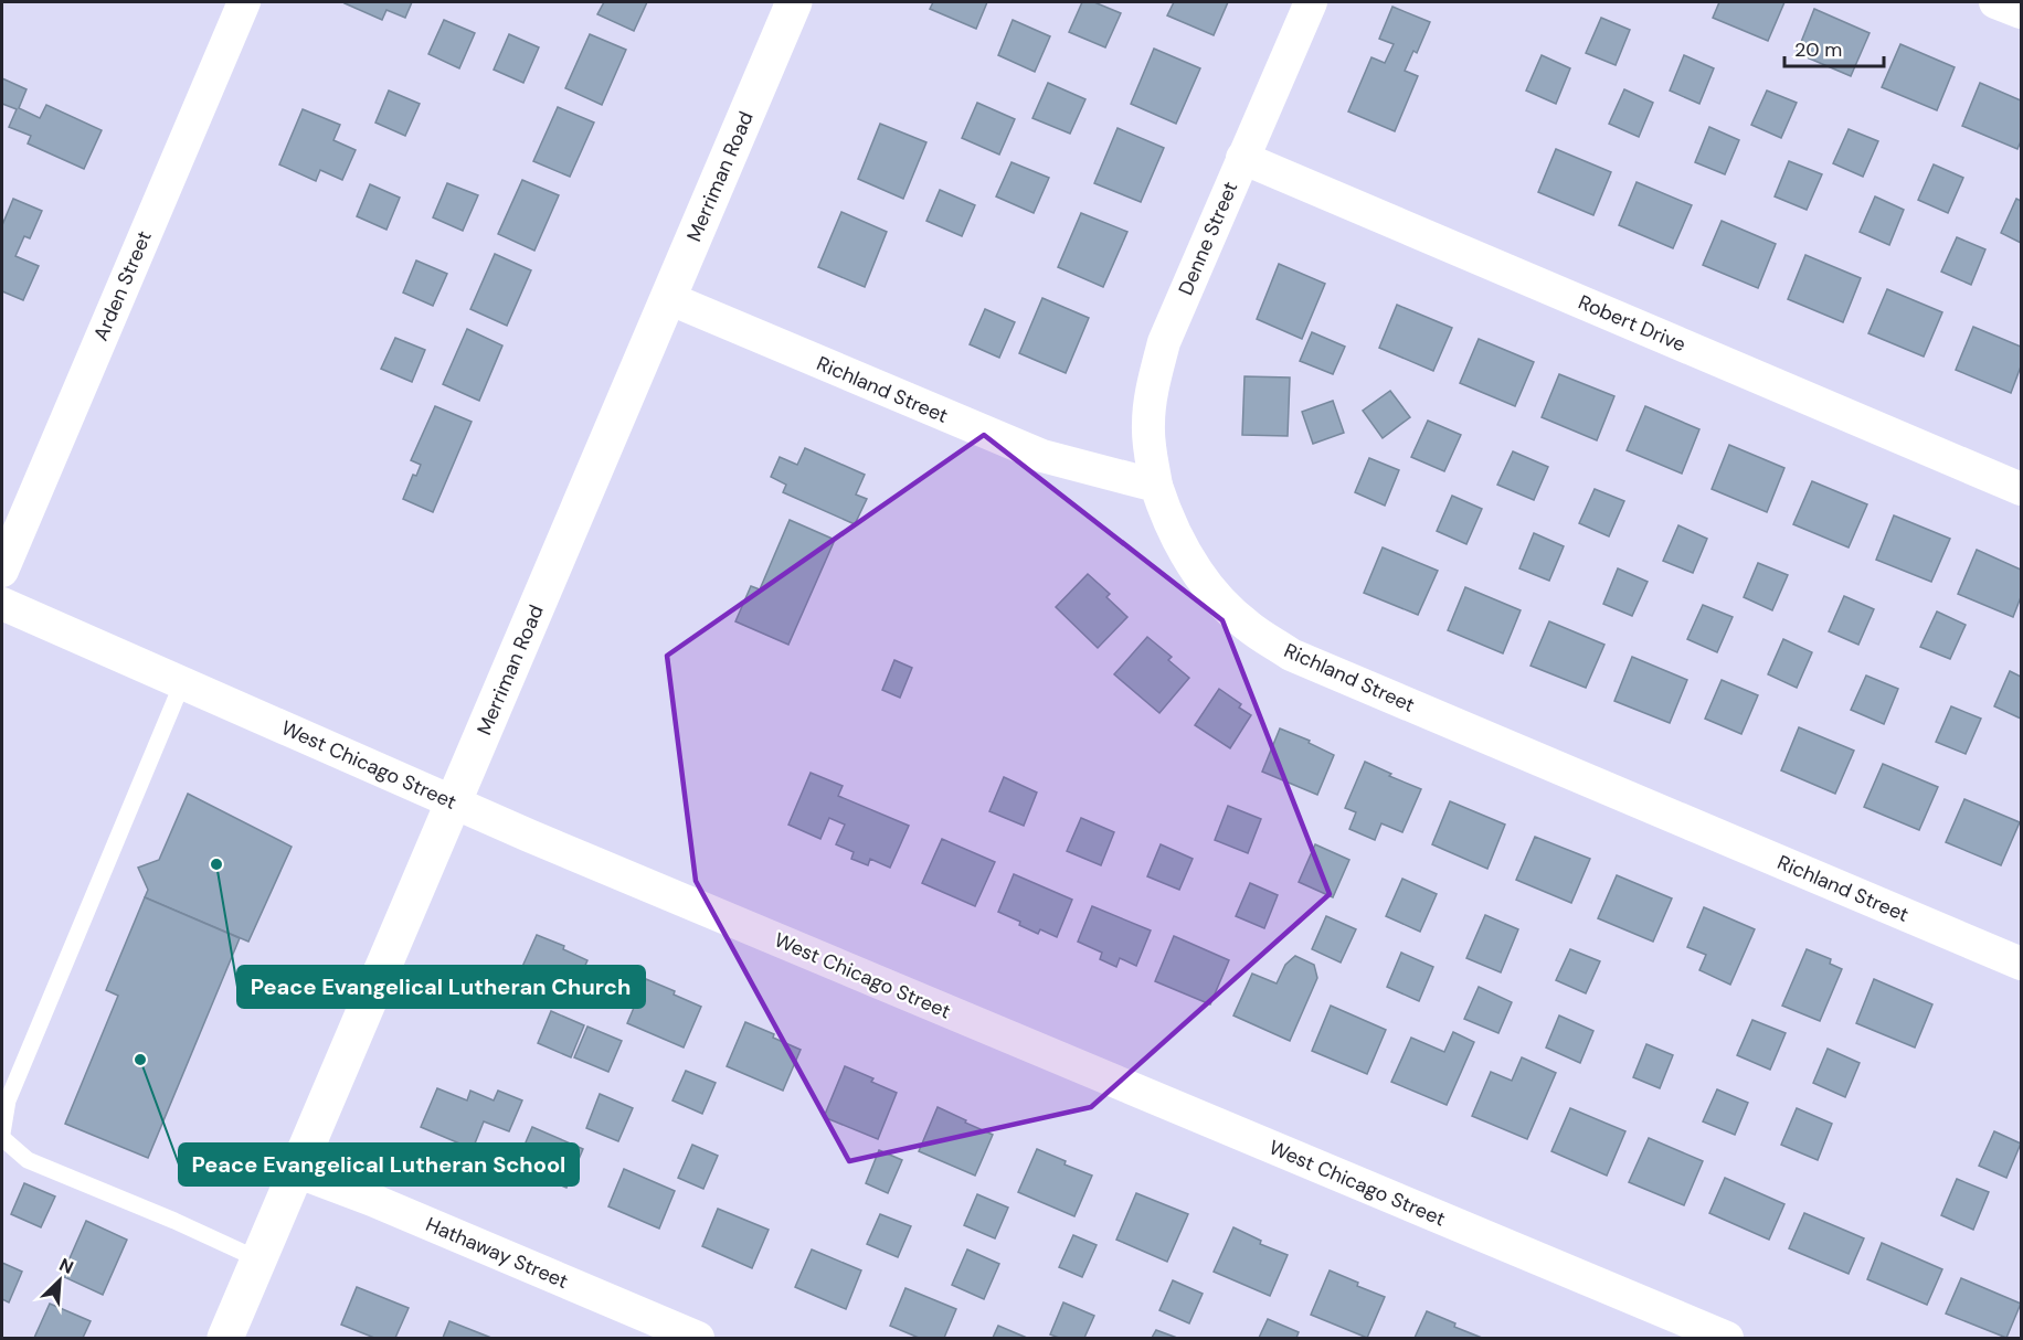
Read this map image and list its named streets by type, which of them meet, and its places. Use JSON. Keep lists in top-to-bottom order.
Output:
{
  "streets": {
    "main road": ["Merriman Road"],
    "street": [
      "Denne Street",
      "Arden Street",
      "Robert Drive",
      "Richland Street",
      "West Chicago Street",
      "Hathaway Street"
    ]
  },
  "crossings": [
    ["Merriman Road", "Richland Street"],
    ["Merriman Road", "West Chicago Street"],
    ["Merriman Road", "Hathaway Street"],
    ["Denne Street", "Robert Drive"],
    ["Denne Street", "Richland Street"]
  ],
  "places": ["Peace Evangelical Lutheran Church", "Peace Evangelical Lutheran School"],
  "scale_bar": "20 m",
  "north": "top right"
}
